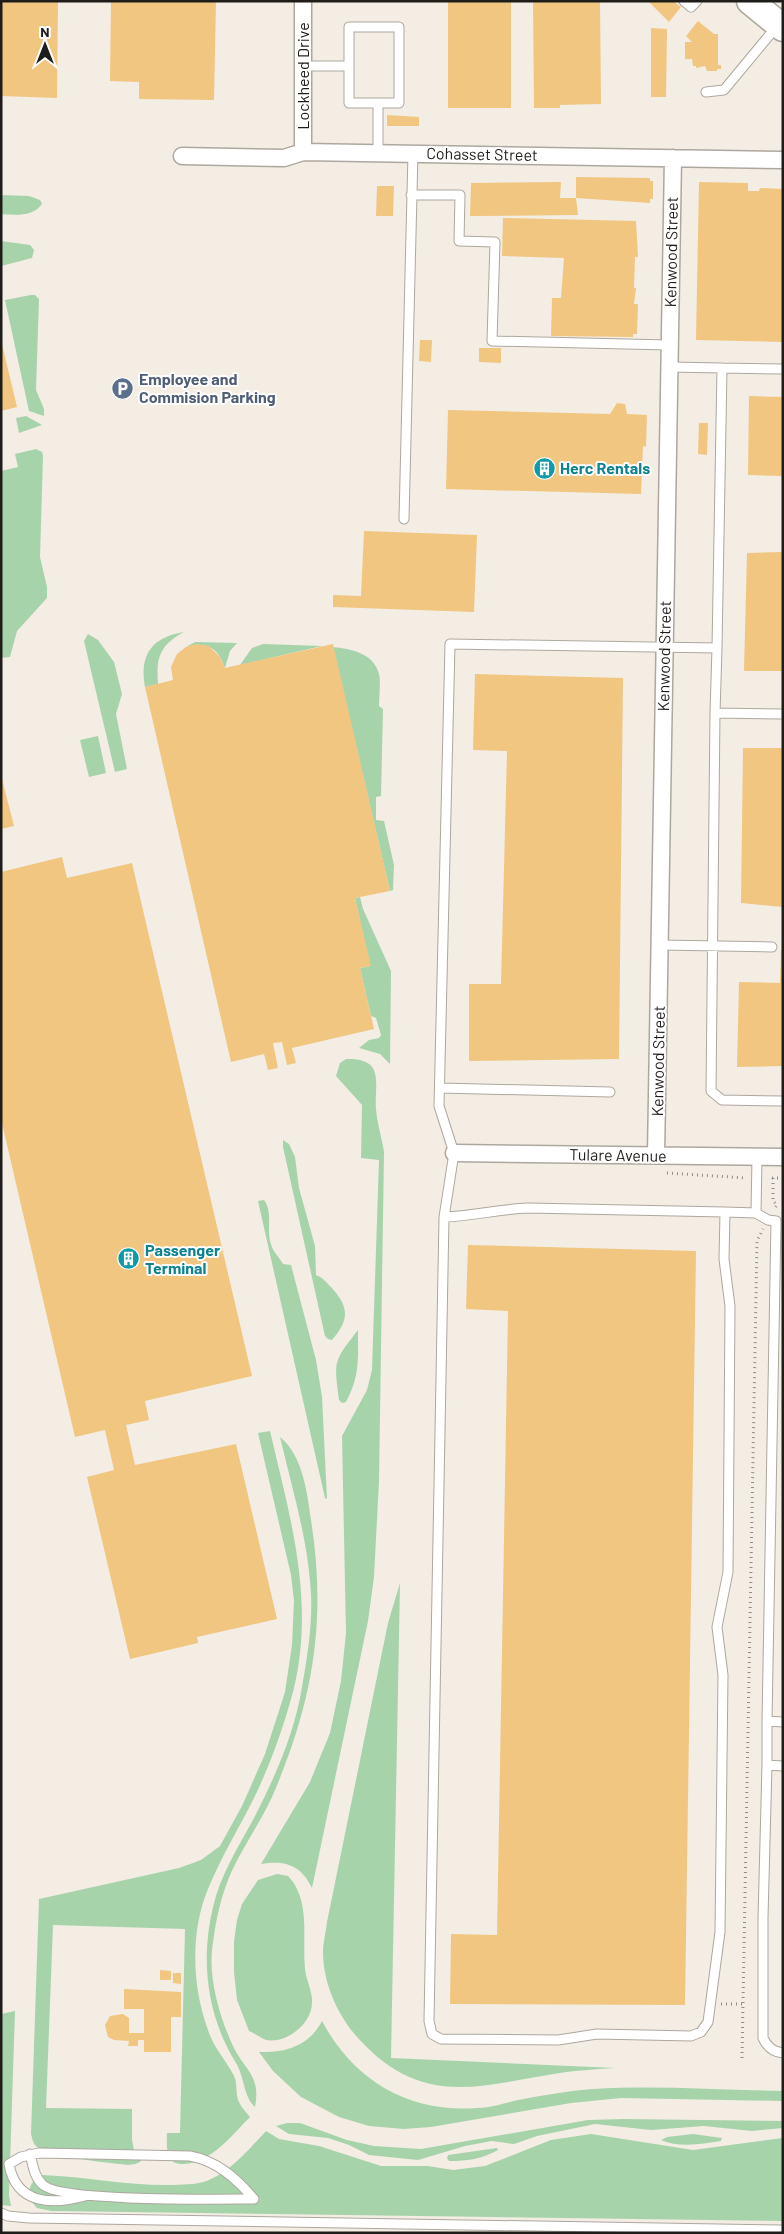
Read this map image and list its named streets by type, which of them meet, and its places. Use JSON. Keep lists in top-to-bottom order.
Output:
{
  "streets": {
    "street": [
      "Lockheed Drive",
      "Cohasset Street",
      "Kenwood Street",
      "Tulare Avenue"
    ]
  },
  "crossings": [
    ["Lockheed Drive", "Cohasset Street"],
    ["Cohasset Street", "Kenwood Street"],
    ["Kenwood Street", "Tulare Avenue"]
  ],
  "places": {
    "parking": ["Employee and Commision Parking"],
    "building": ["Herc Rentals", "Passenger Terminal"]
  },
  "north": "top"
}
